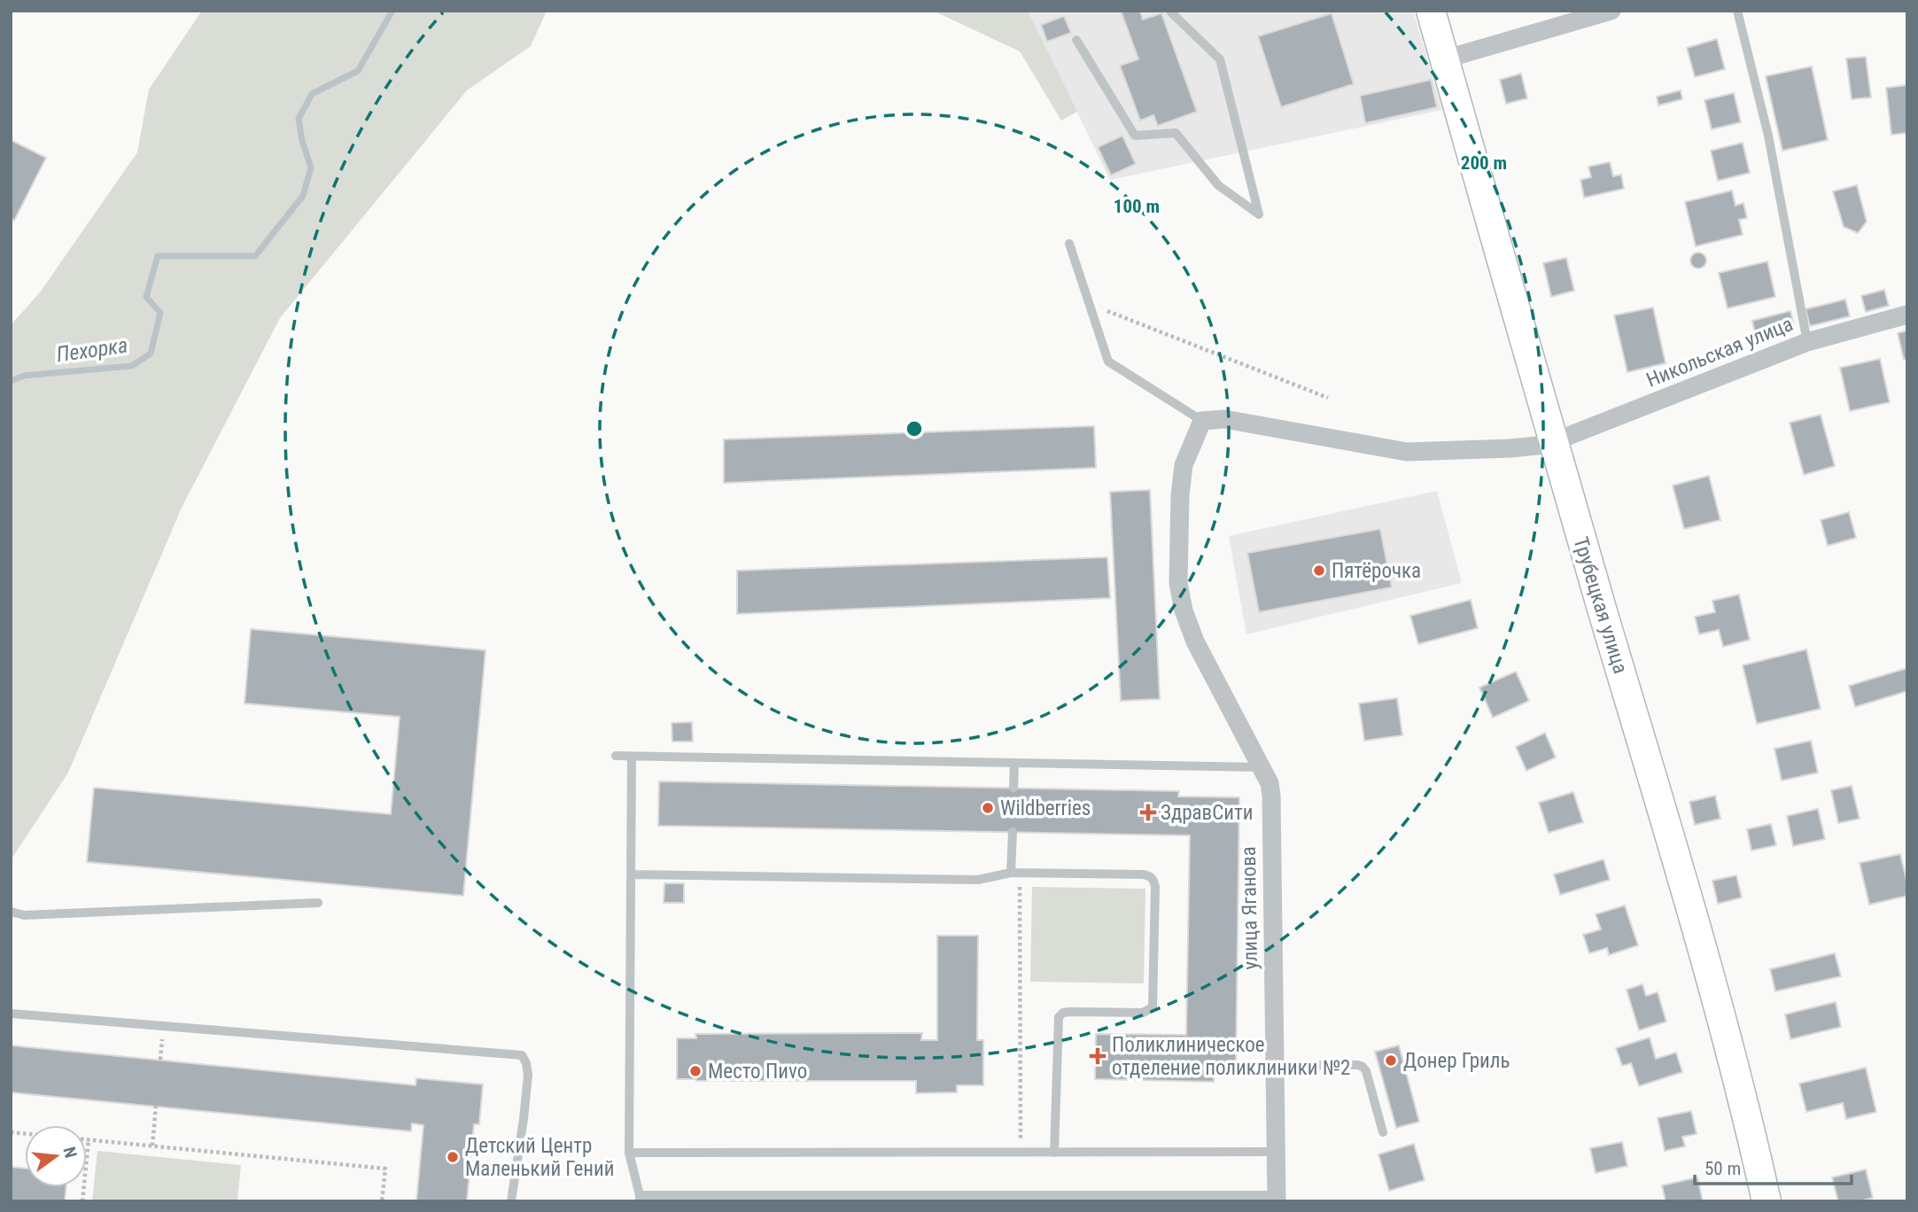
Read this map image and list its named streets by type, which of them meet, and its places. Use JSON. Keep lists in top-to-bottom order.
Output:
{
  "streets": {
    "main road": ["Трубецкая улица"],
    "street": ["Никольская улица", "улица Яганова"]
  },
  "crossings": [
    ["Никольская улица", "Трубецкая улица"],
    ["Никольская улица", "улица Яганова"]
  ],
  "water": ["Пехорка"],
  "places": {
    "other": [
      "Пятёрочка",
      "Wildberries",
      "Донер Гриль",
      "Место Пиvо",
      "Детский Центр Маленький Гений"
    ],
    "health": ["ЗдравСити", "Поликлиническое отделение поликлиники №2"]
  },
  "scale_bar": "50 m",
  "north": "right",
  "rings": ["200 m", "100 m"]
}
